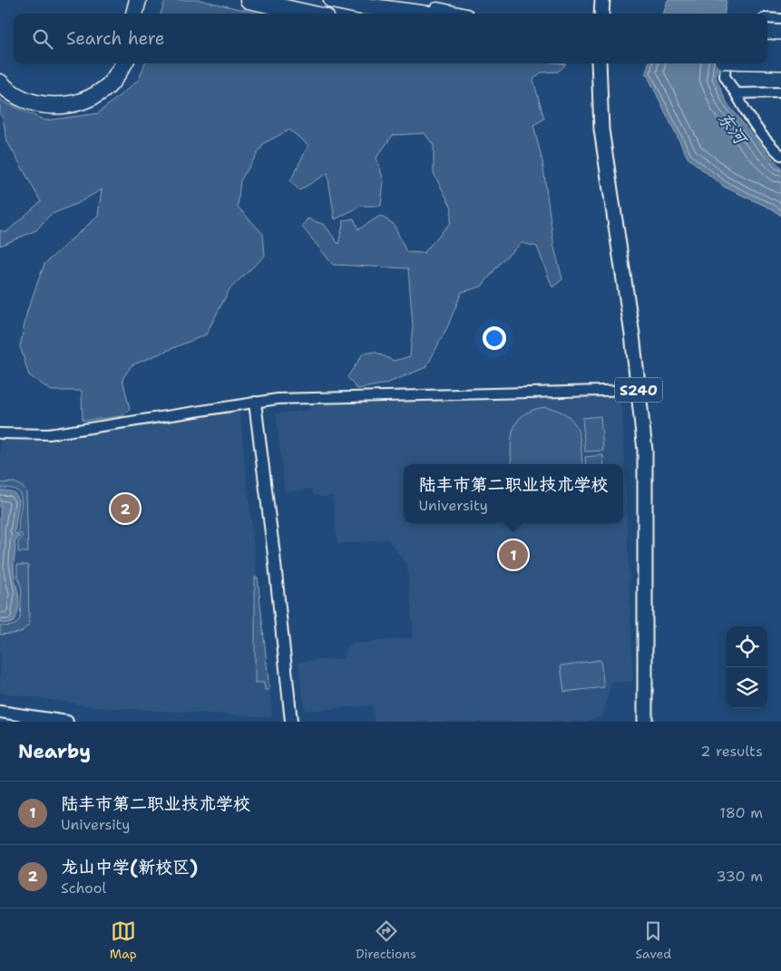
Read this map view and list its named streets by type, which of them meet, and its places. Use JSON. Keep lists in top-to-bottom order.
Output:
{
  "streets": {
    "main road": ["S240"]
  },
  "water": ["东河"],
  "page": {
    "search": "Search here",
    "popup": ["陆丰市第二职业技术学校", "University"],
    "pins": ["2", "1"],
    "heading": ["Nearby", "2 results"],
    "list": [
      {
        "mark": "1",
        "name": "陆丰市第二职业技术学校",
        "note": "University",
        "value": "180 m"
      },
      {
        "mark": "2",
        "name": "龙山中学(新校区)",
        "note": "School",
        "value": "330 m"
      }
    ],
    "nav": ["Map", "Directions", "Saved"]
  }
}
